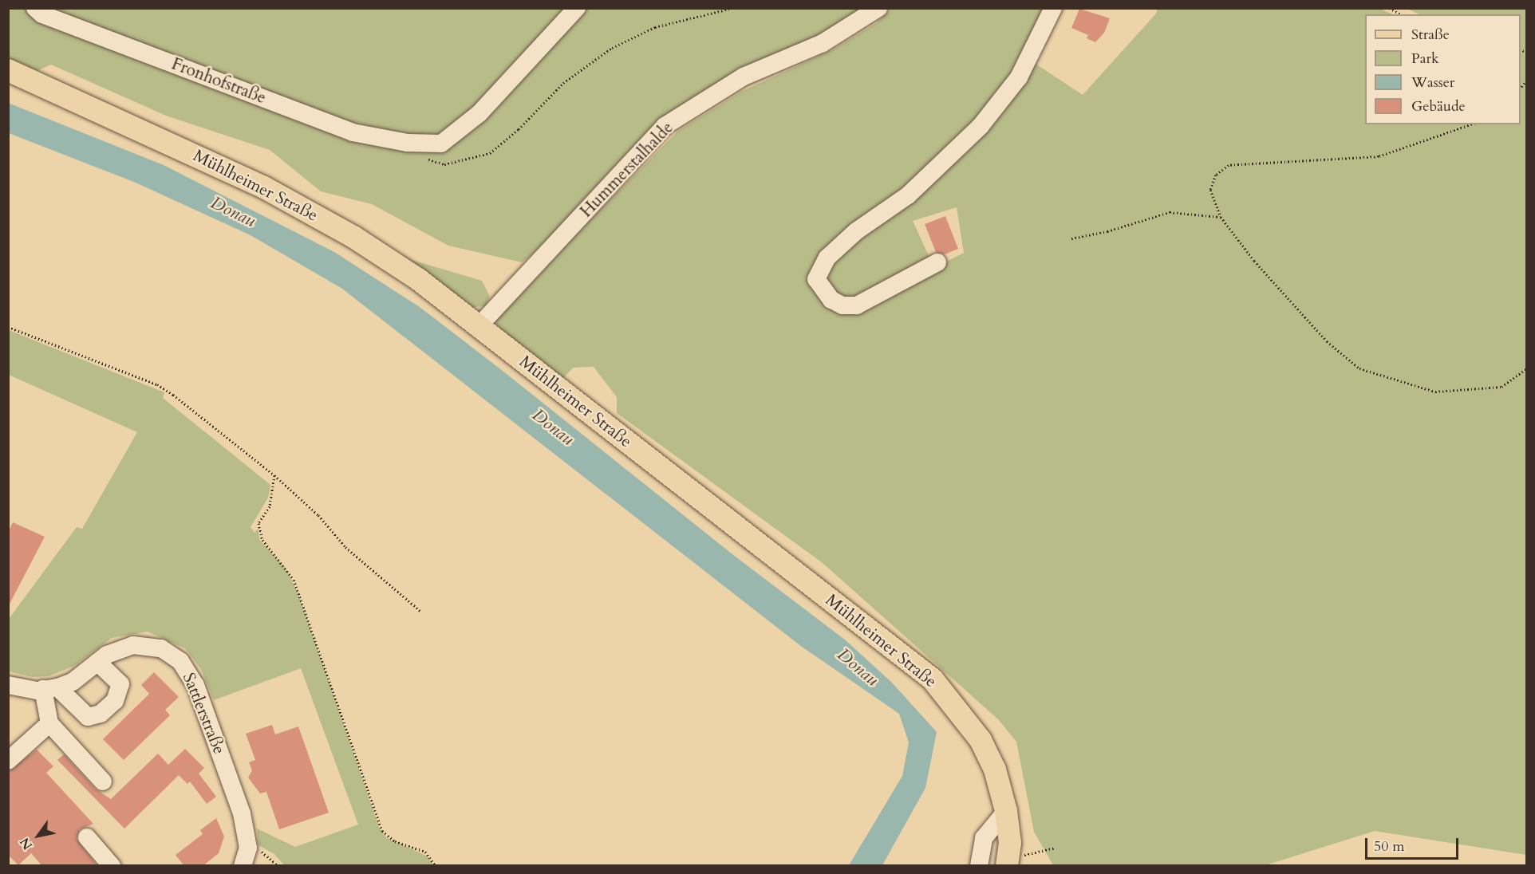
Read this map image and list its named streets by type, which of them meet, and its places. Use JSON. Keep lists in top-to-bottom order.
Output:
{
  "streets": {
    "main road": ["Mühlheimer Straße"],
    "street": ["Fronhofstraße", "Hummerstalhalde", "Sattlerstraße"]
  },
  "crossings": [
    ["Hummerstalhalde", "Mühlheimer Straße"]
  ],
  "water": ["Donau"],
  "legend": [
    "Straße",
    "Park",
    "Wasser",
    "Gebäude"
  ],
  "scale_bar": "50 m",
  "north": "bottom left"
}
